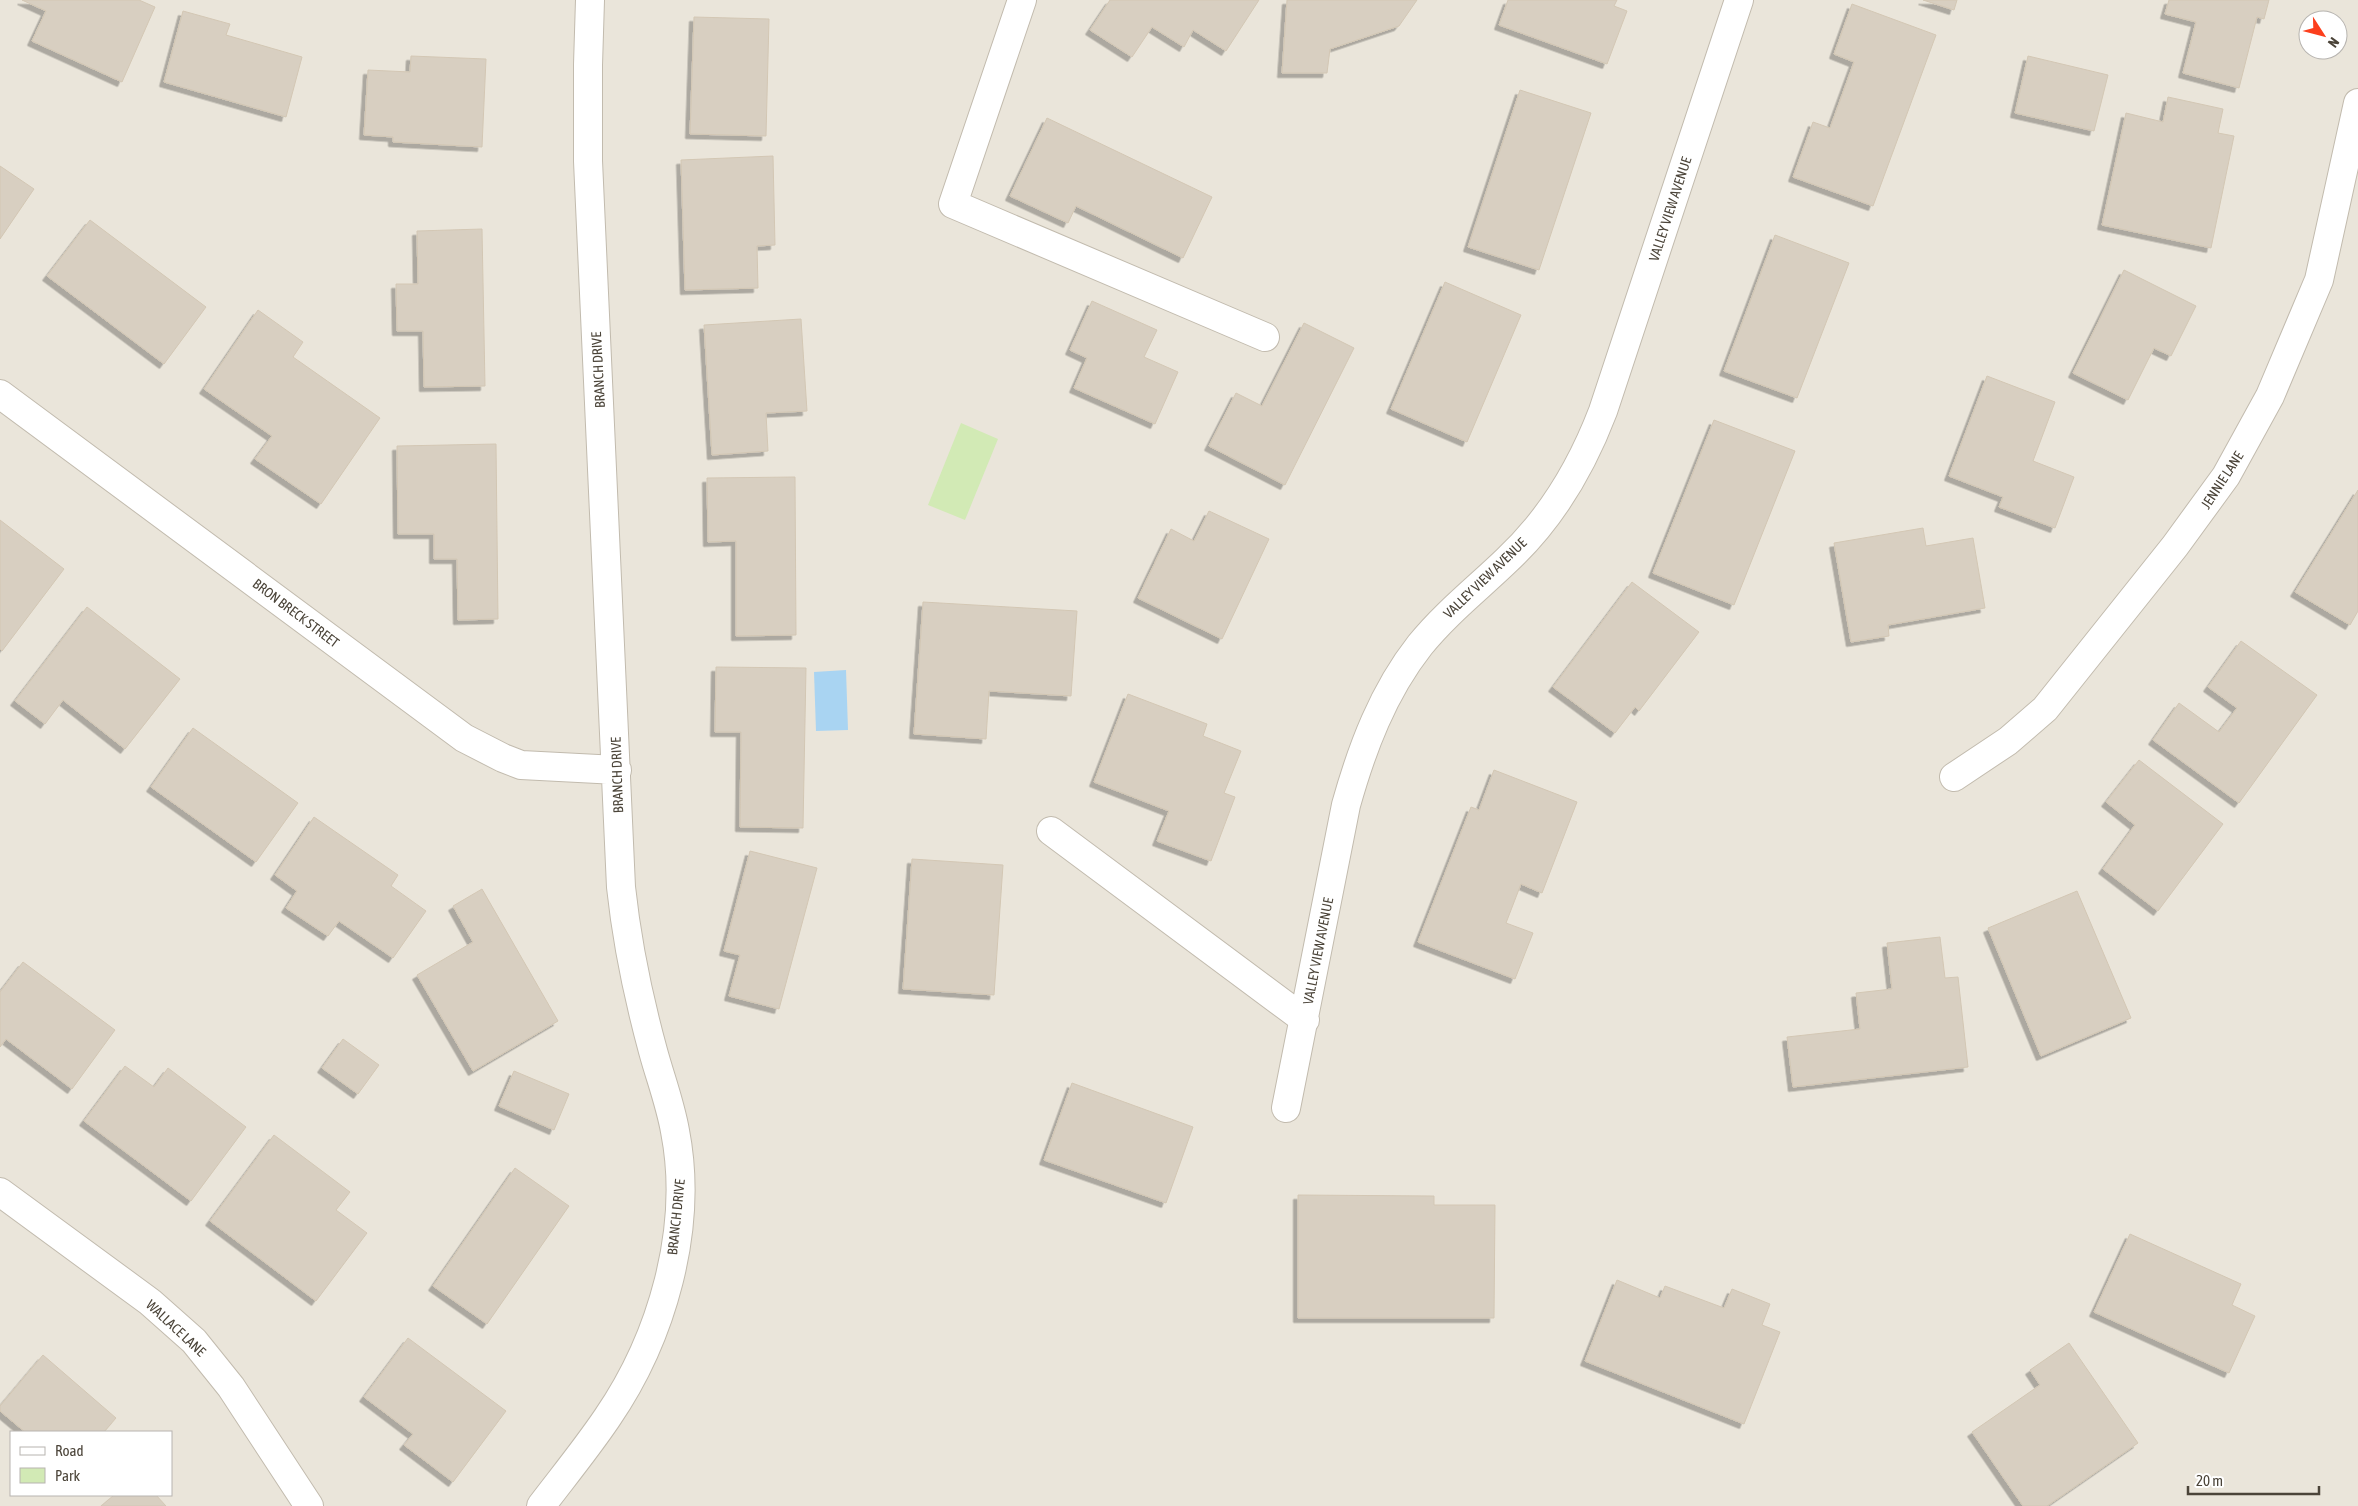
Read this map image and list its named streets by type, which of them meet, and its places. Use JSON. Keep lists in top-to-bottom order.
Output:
{
  "streets": {
    "street": [
      "VALLEY VIEW AVENUE",
      "BRANCH DRIVE",
      "JENNIE LANE",
      "BRON BRECK STREET",
      "WALLACE LANE"
    ]
  },
  "crossings": [
    ["BRANCH DRIVE", "BRON BRECK STREET"]
  ],
  "legend": ["Road", "Park"],
  "scale_bar": "20 m",
  "north": "bottom right"
}
